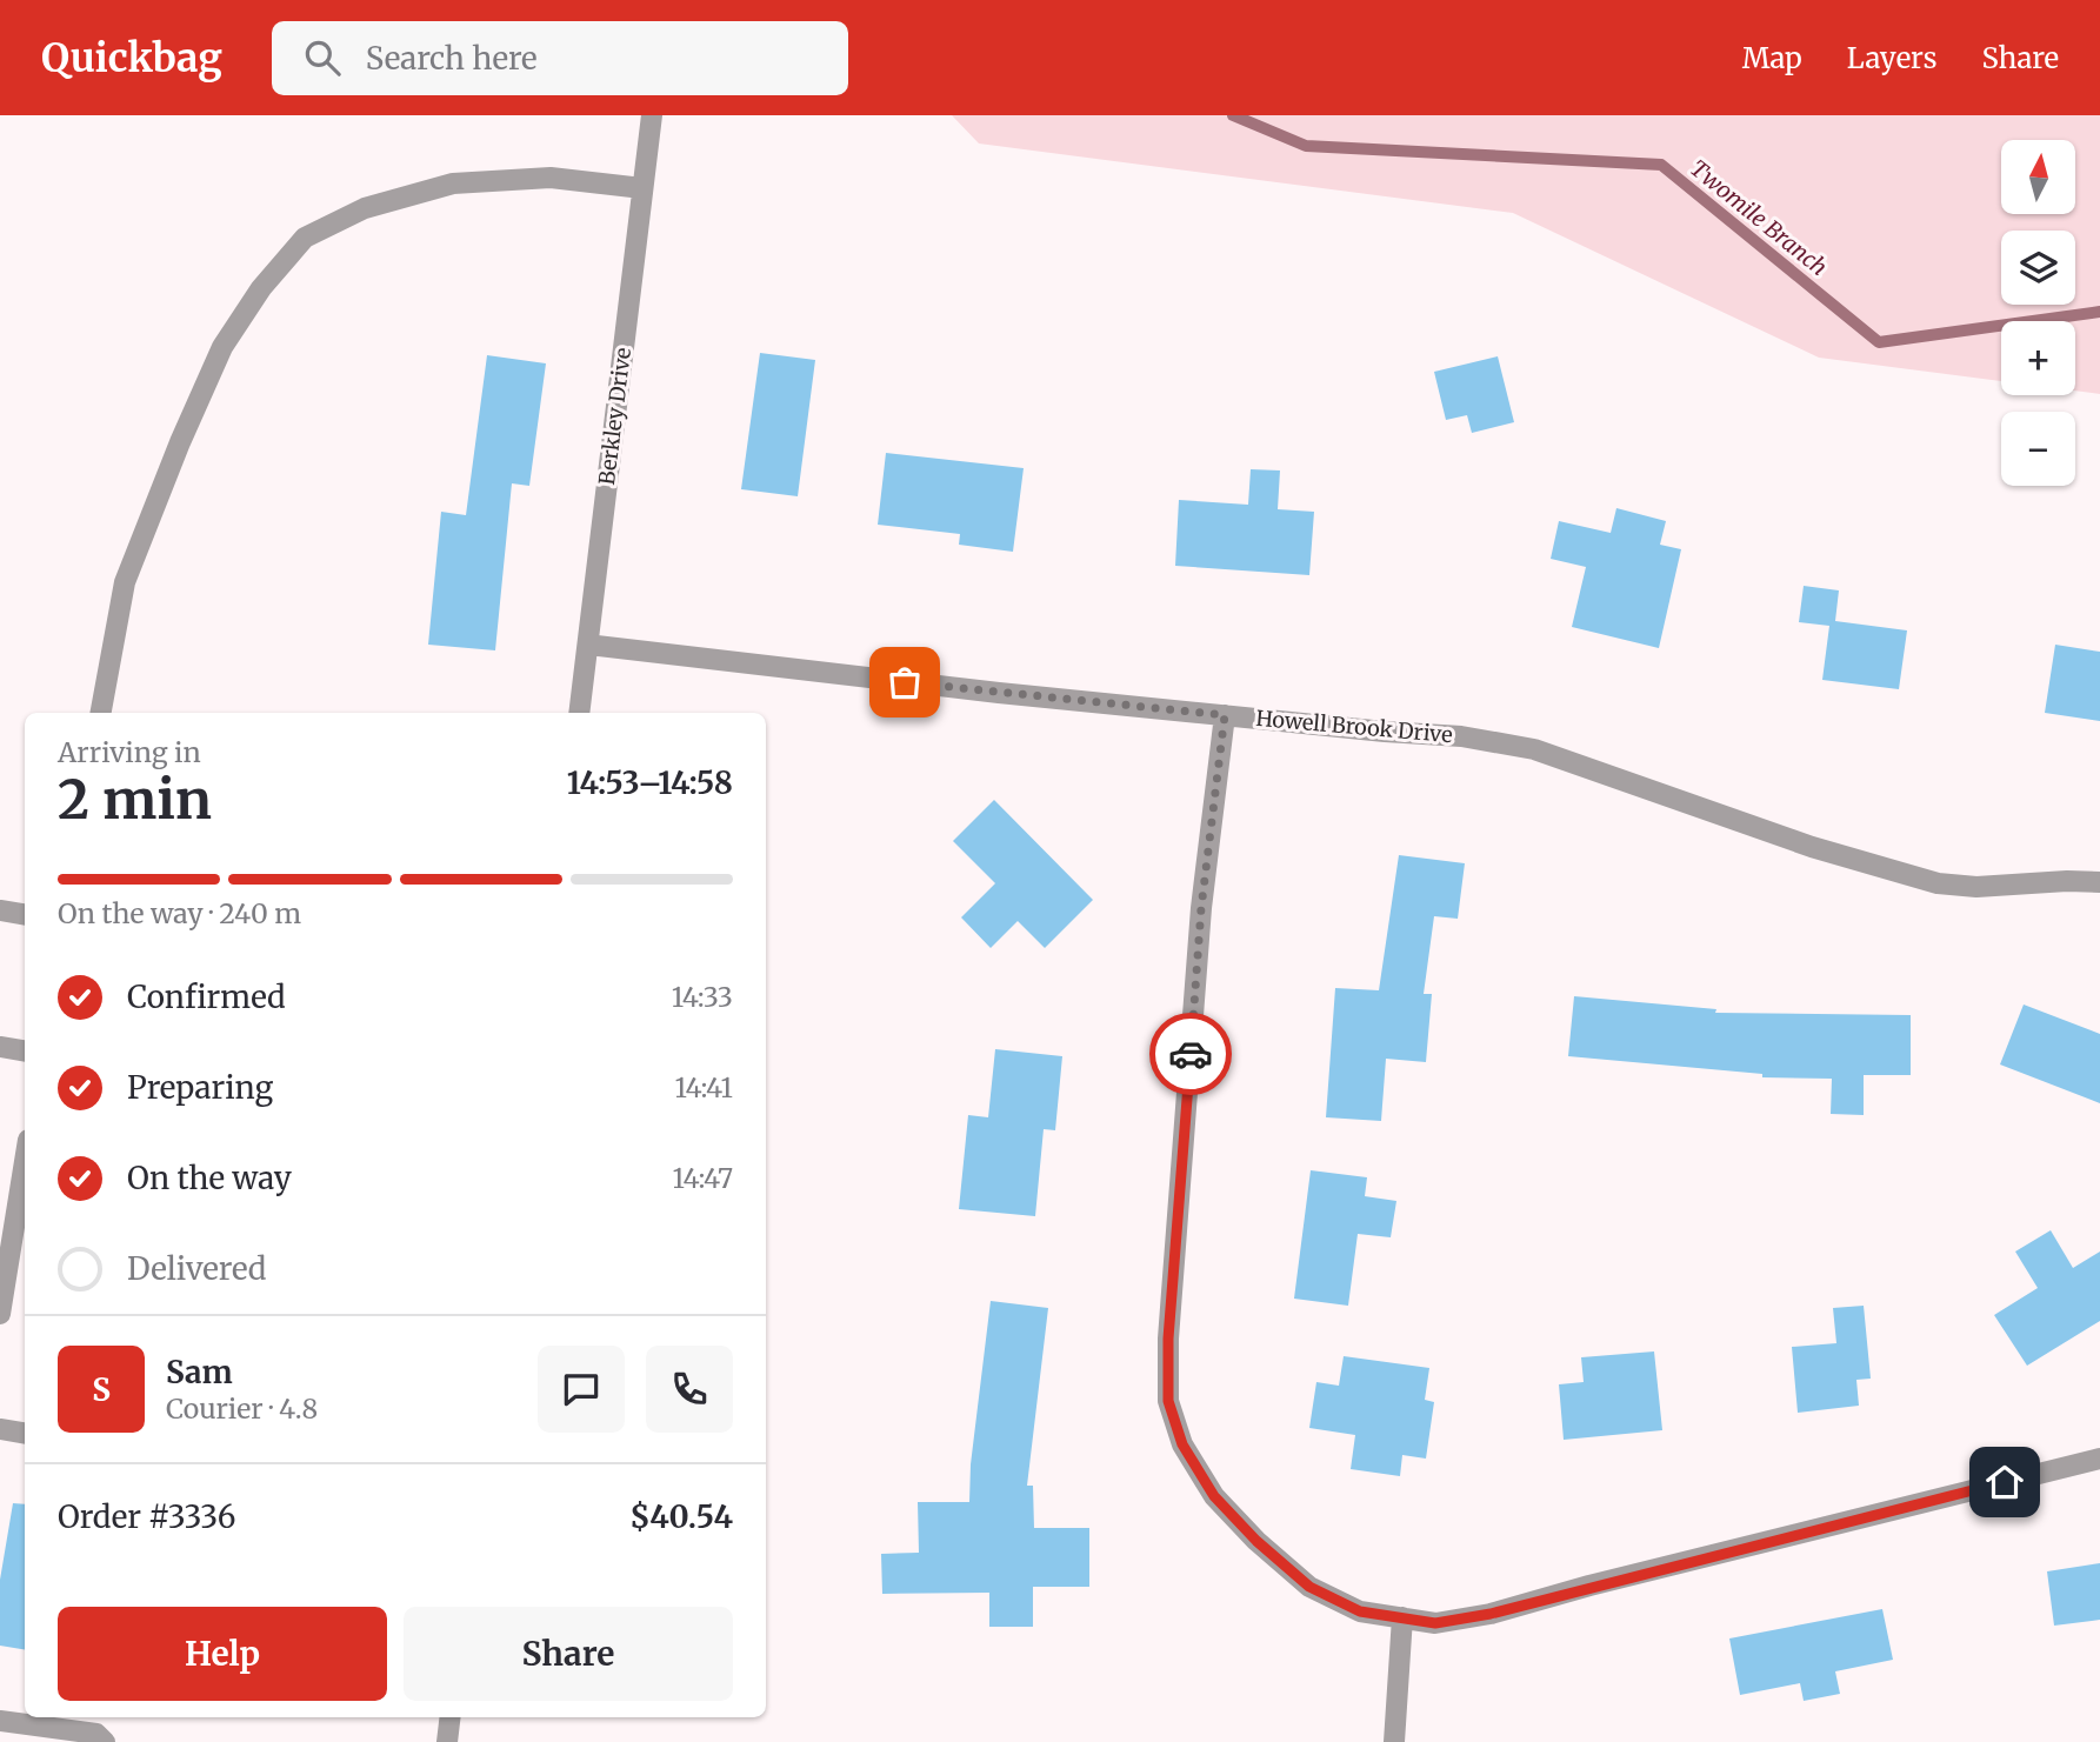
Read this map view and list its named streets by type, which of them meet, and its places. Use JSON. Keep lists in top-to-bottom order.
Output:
{
  "streets": {
    "street": ["Berkley Drive", "Howell Brook Drive"]
  },
  "crossings": [
    ["Berkley Drive", "Howell Brook Drive"]
  ],
  "water": ["Twomile Branch"],
  "north": "top",
  "page": {
    "header": "Quickbag",
    "search": "Search here",
    "nav": ["Map", "Layers", "Share"],
    "map_buttons": ["+", "−"],
    "heading": ["2 min", "Arriving in", "14:53–14:58"],
    "panel": [
      "Sam",
      "Courier · 4.8",
      "Order #3336",
      "$40.54"
    ],
    "bar": "On the way · 240 m",
    "list": [
      ["Confirmed", "14:33"],
      ["Preparing", "14:41"],
      ["On the way", "14:47"],
      "Delivered"
    ],
    "round": "S",
    "buttons": ["Help", "Share"]
  }
}
